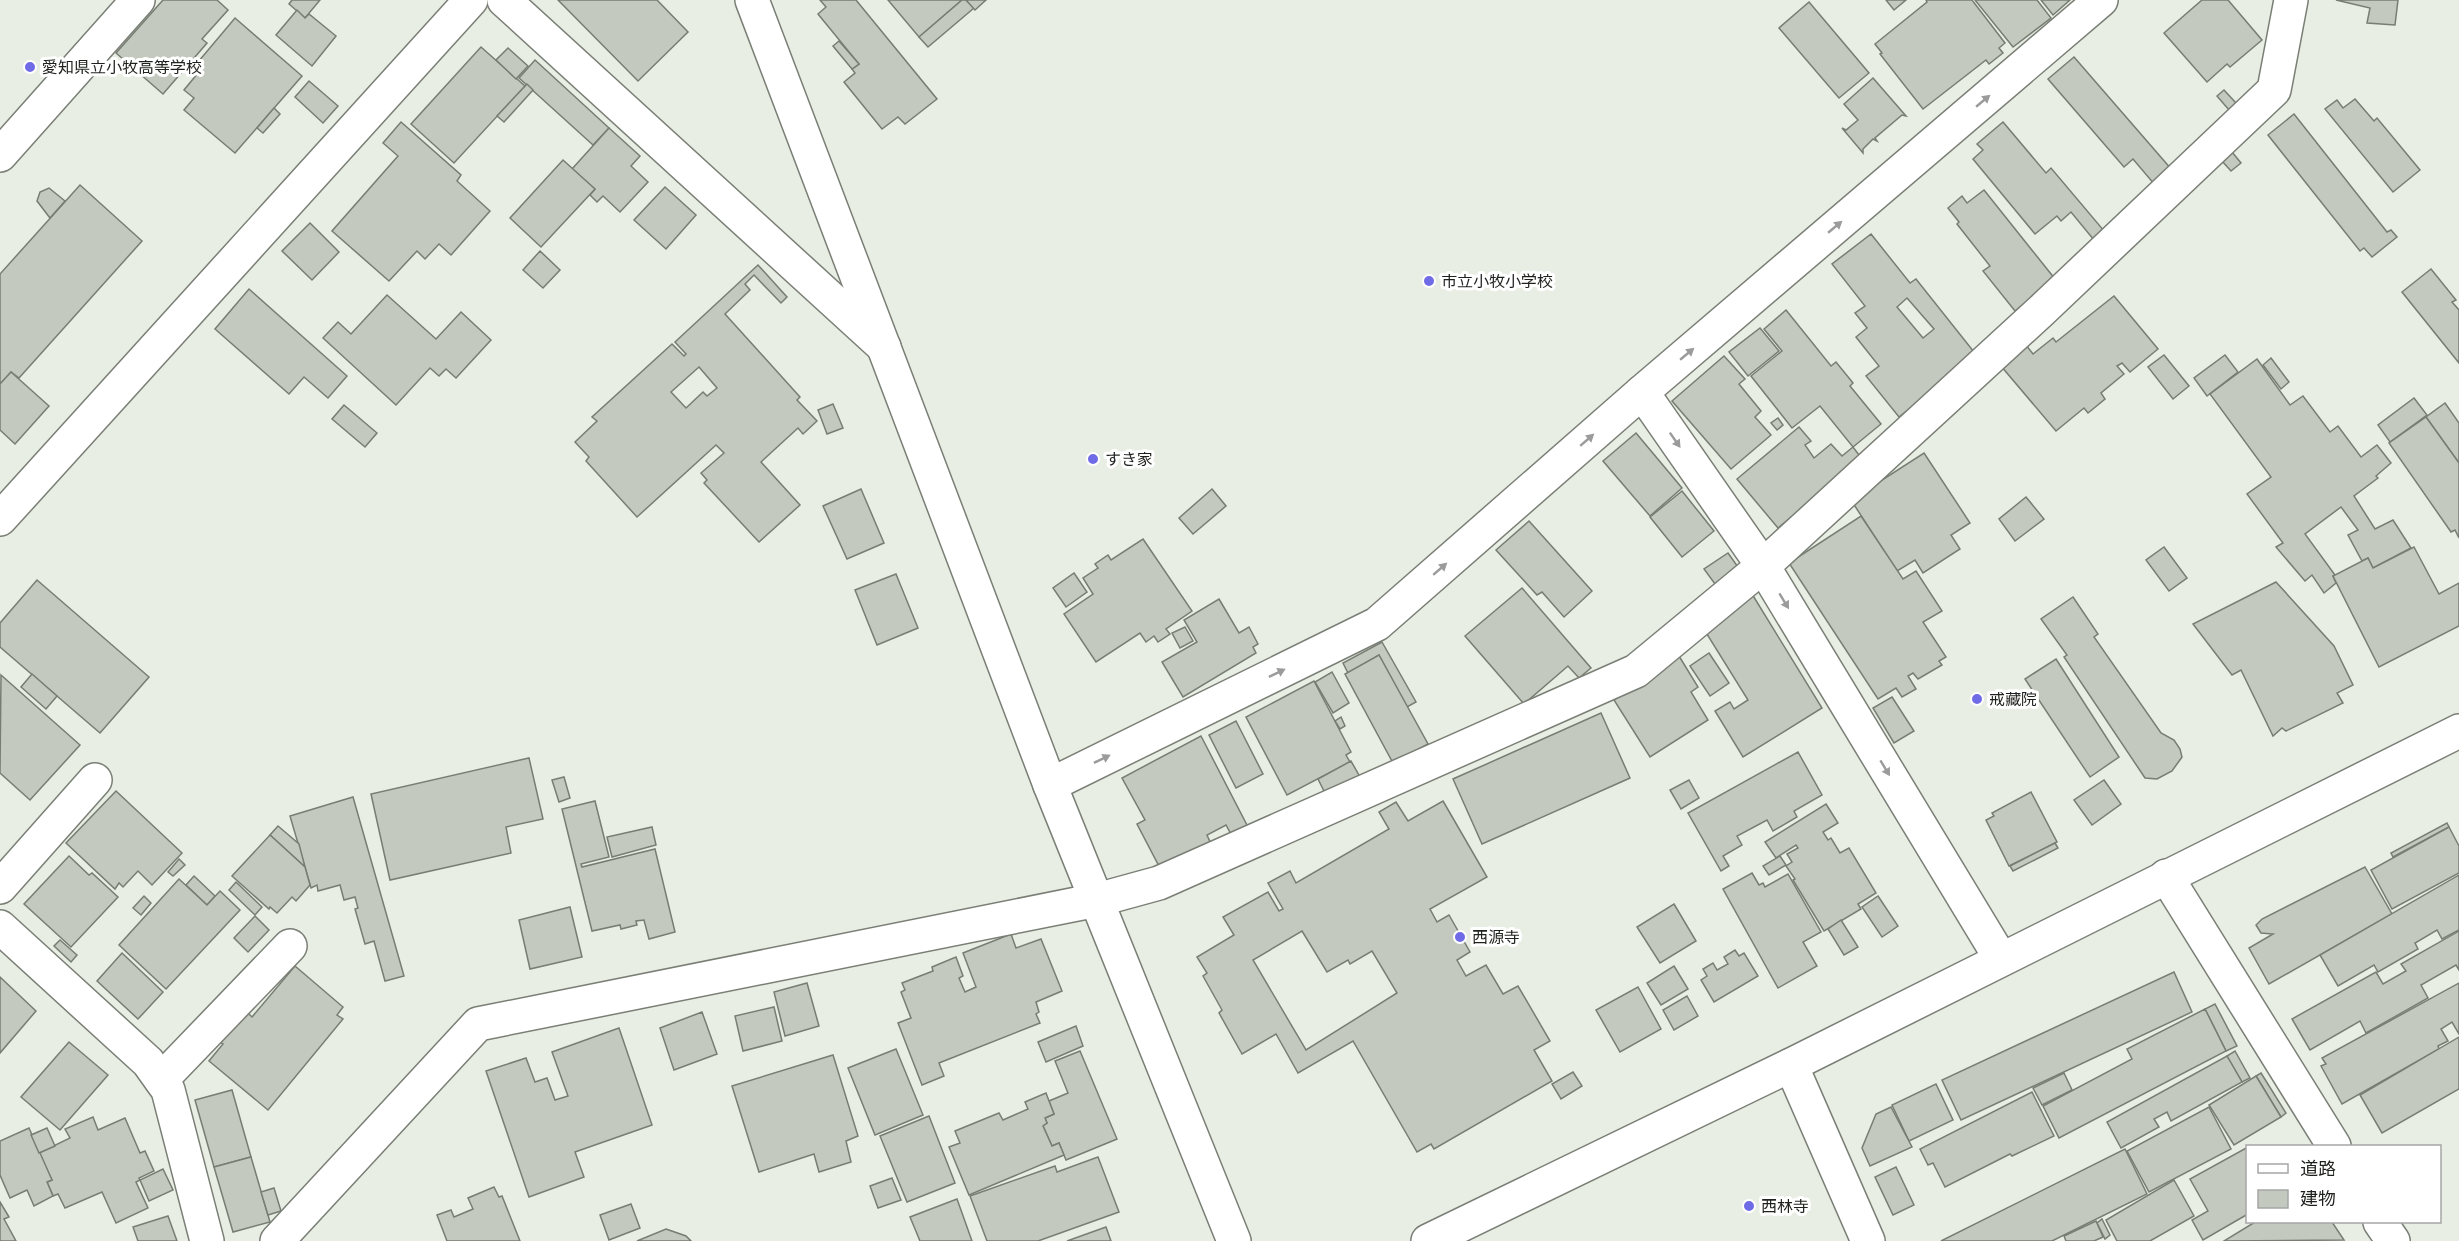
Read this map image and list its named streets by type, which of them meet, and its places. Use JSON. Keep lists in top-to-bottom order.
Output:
{
  "places": [
    "愛知県立小牧高等学校",
    "市立小牧小学校",
    "すき家",
    "戒藏院",
    "西源寺",
    "西林寺"
  ],
  "legend": ["道路", "建物"]
}
